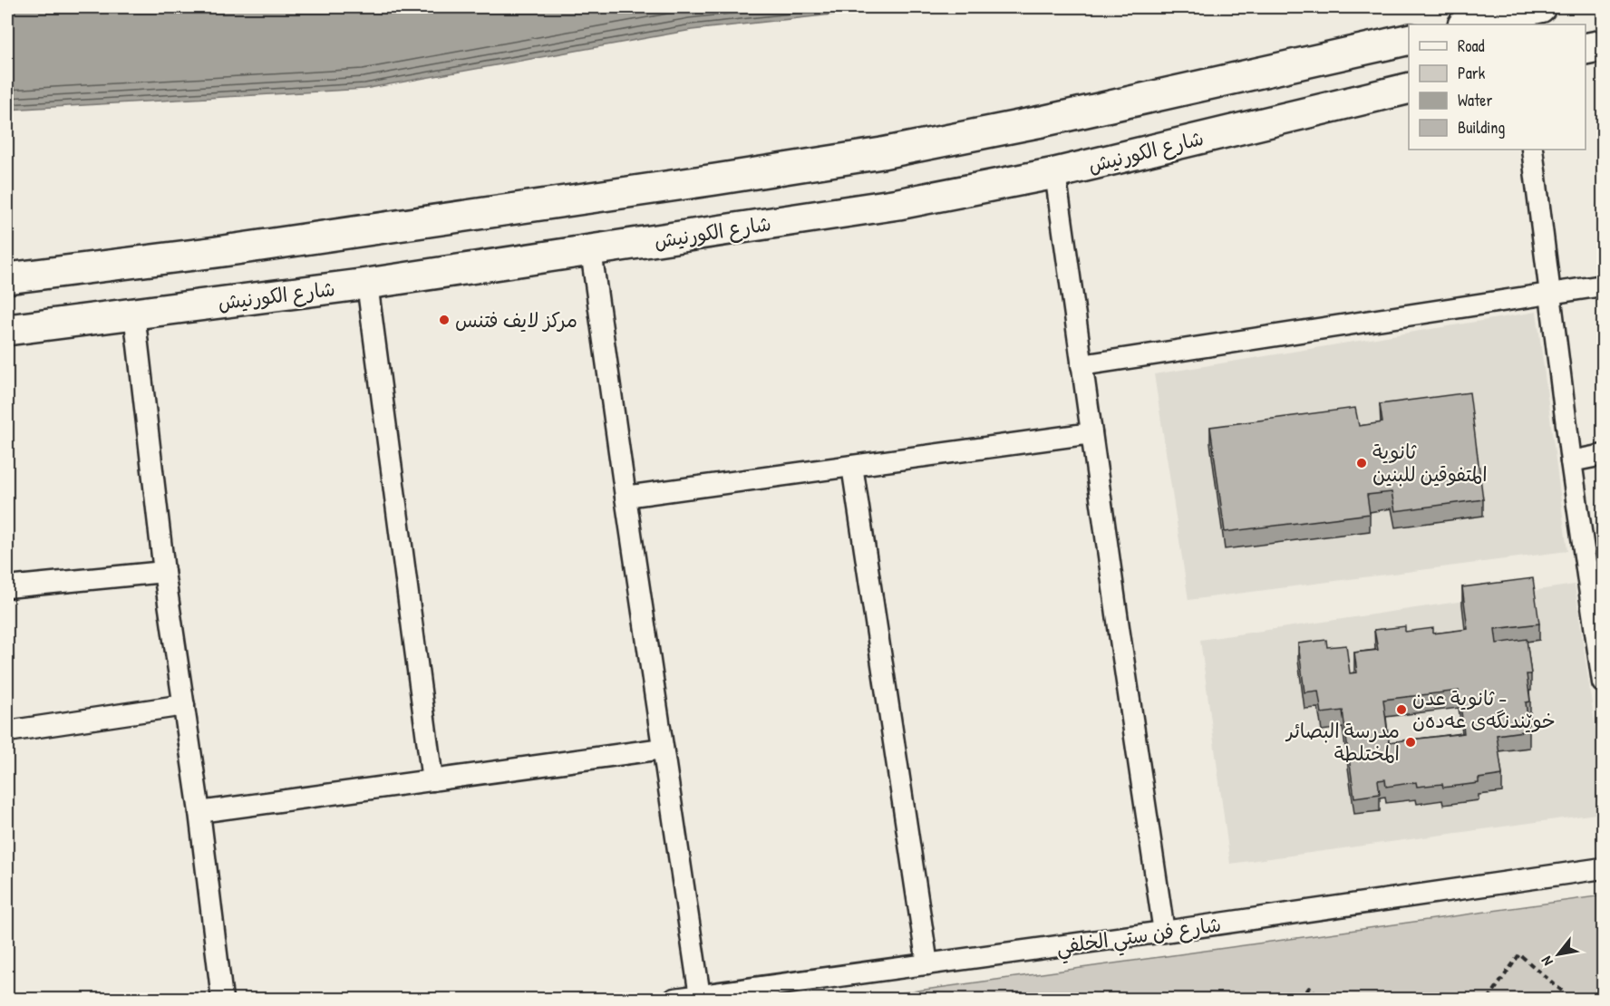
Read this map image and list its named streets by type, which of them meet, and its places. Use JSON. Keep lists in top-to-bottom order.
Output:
{
  "streets": {
    "main road": ["شارع الكورنيش"],
    "street": ["شارع فن ستي الخلفي"]
  },
  "places": [
    "مركز لايف فتنس",
    "ثانوية المتفوقين للبنين",
    "ثانوية عدن - خوێندنگەی عەدەن",
    "مدرسة البصائر المختلطة"
  ],
  "legend": [
    "Road",
    "Park",
    "Water",
    "Building"
  ],
  "north": "bottom left"
}
